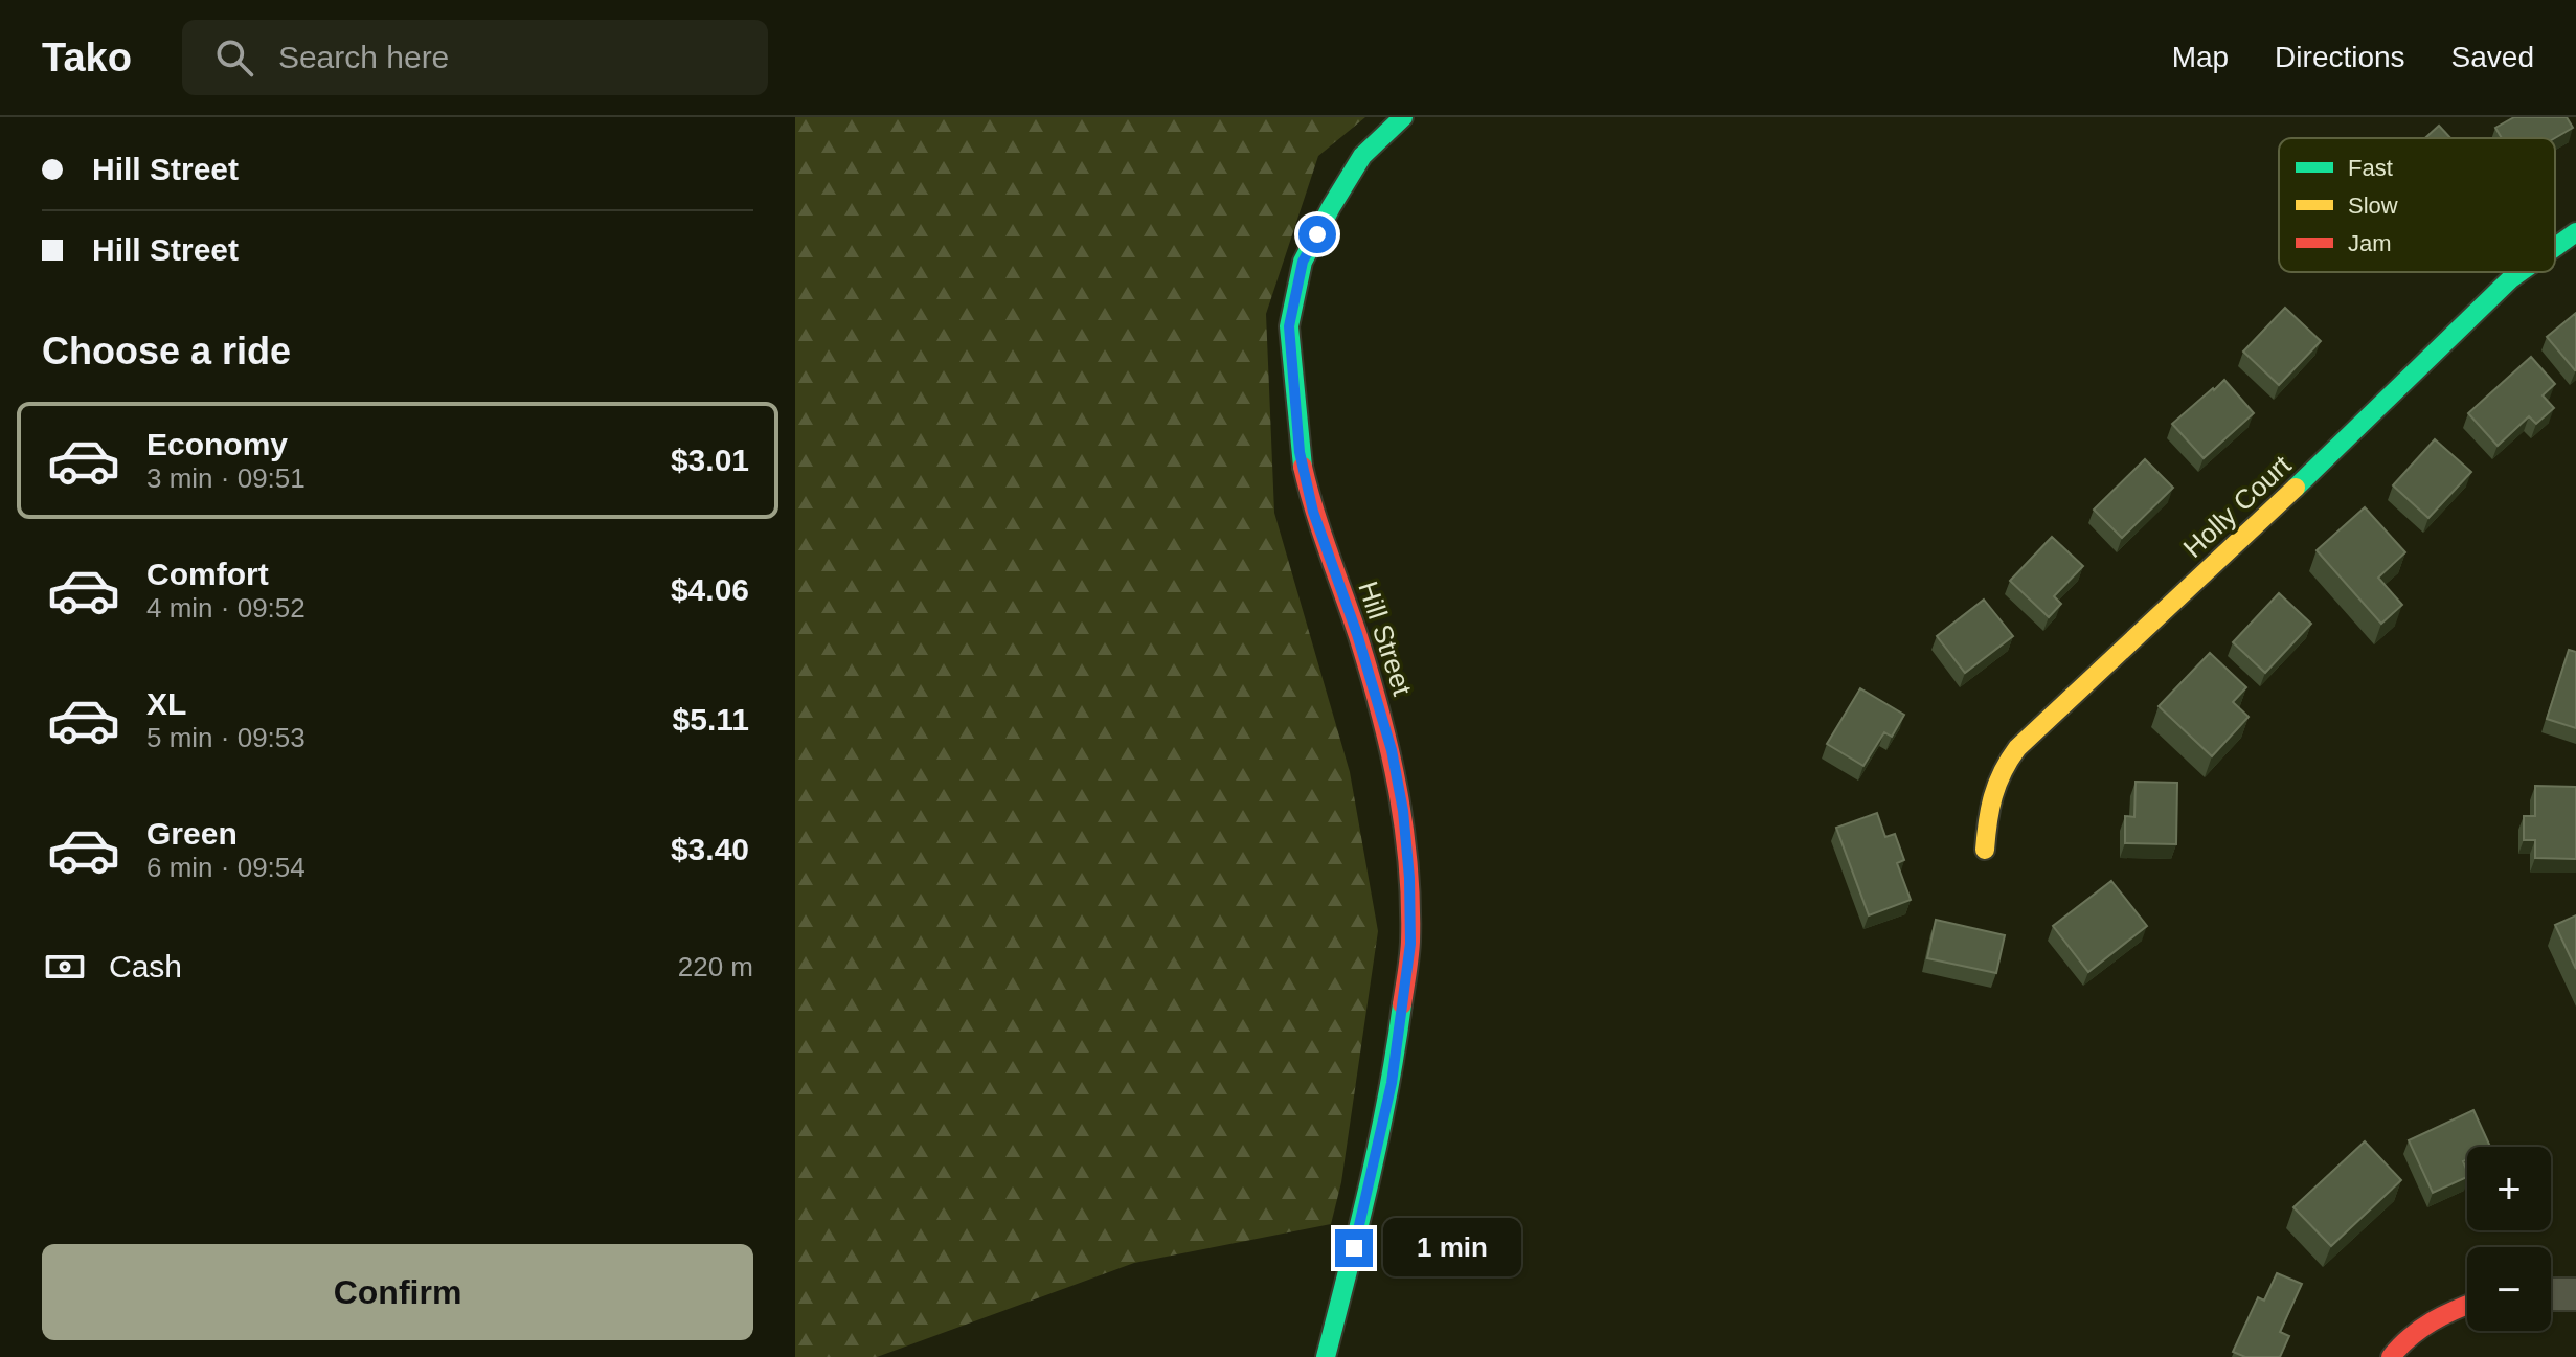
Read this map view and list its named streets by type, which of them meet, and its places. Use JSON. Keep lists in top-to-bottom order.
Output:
{
  "streets": {
    "street": ["Holly Court", "Hill Street"]
  },
  "legend": ["Fast", "Slow", "Jam"],
  "page": {
    "header": "Tako",
    "search": "Search here",
    "nav": ["Map", "Directions", "Saved"],
    "banner": ["Hill Street", "Hill Street"],
    "heading": "Choose a ride",
    "list": [
      {
        "name": "Economy",
        "note": "3 min · 09:51",
        "value": "$3.01"
      },
      {
        "name": "Comfort",
        "note": "4 min · 09:52",
        "value": "$4.06"
      },
      {
        "name": "XL",
        "note": "5 min · 09:53",
        "value": "$5.11"
      },
      {
        "name": "Green",
        "note": "6 min · 09:54",
        "value": "$3.40"
      }
    ],
    "pay": ["Cash", "220 m"],
    "map_buttons": ["+", "−"],
    "bubble": "1 min",
    "buttons": "Confirm"
  }
}
